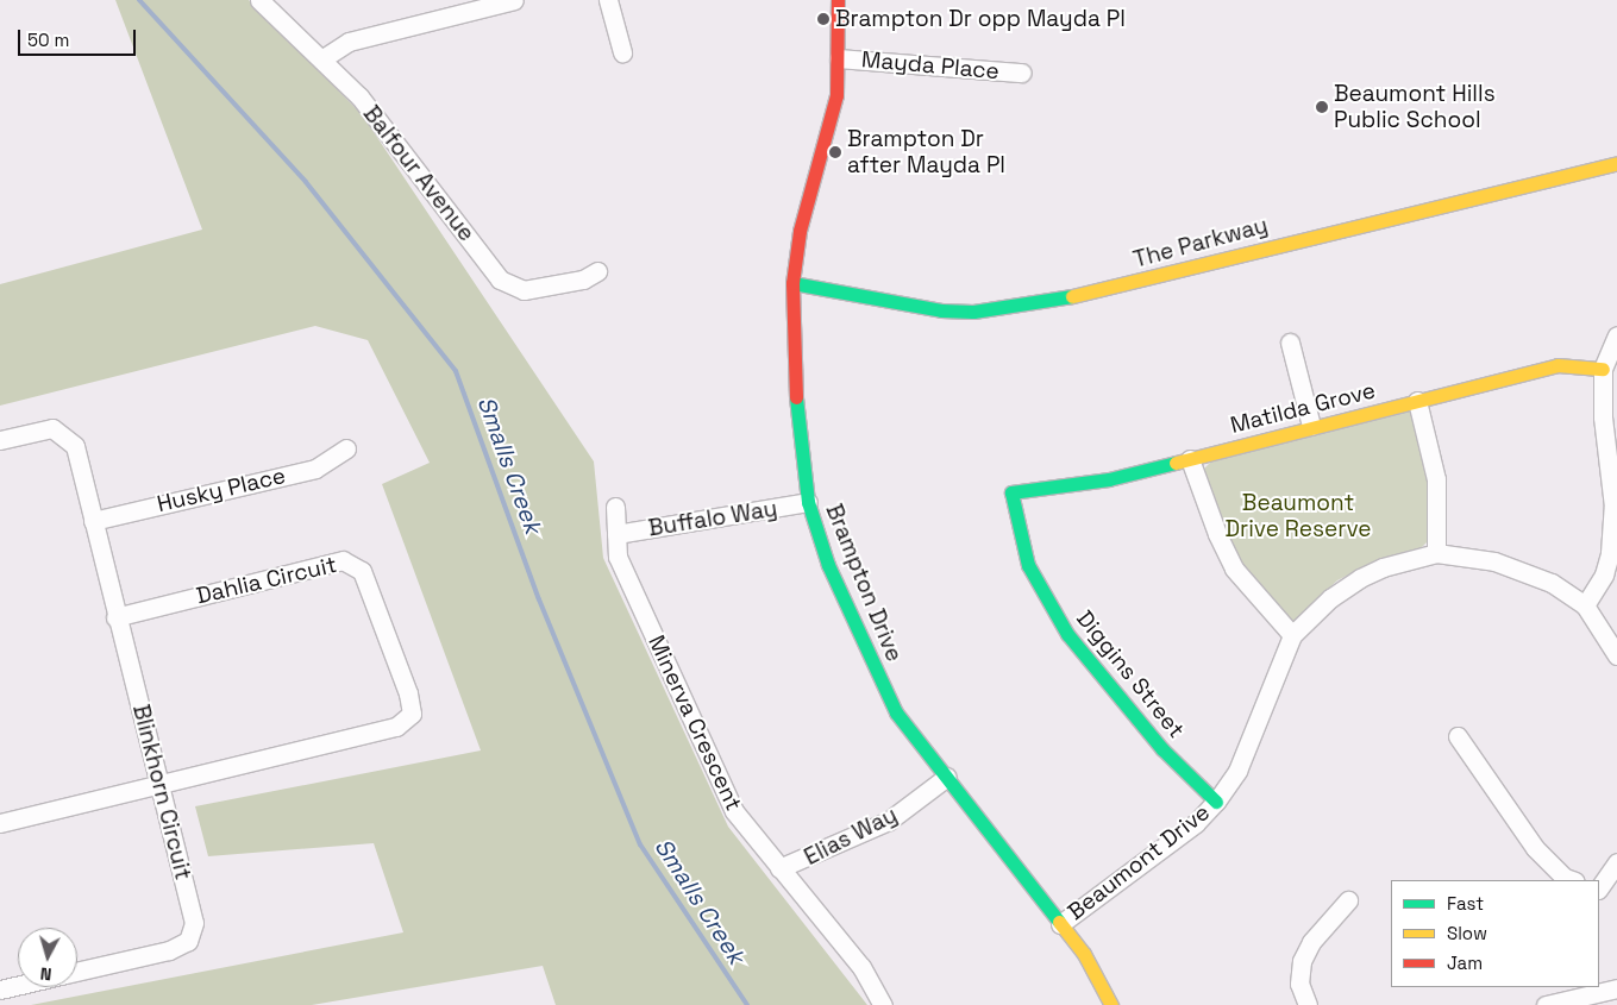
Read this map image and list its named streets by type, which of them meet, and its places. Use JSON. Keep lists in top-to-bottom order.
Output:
{
  "streets": {
    "street": [
      "Mayda Place",
      "Balfour Avenue",
      "The Parkway",
      "Matilda Grove",
      "Husky Place",
      "Buffalo Way",
      "Dahlia Circuit",
      "Brampton Drive",
      "Diggins Street",
      "Minerva Crescent",
      "Blinkhorn Circuit",
      "Elias Way",
      "Beaumont Drive"
    ]
  },
  "crossings": [
    ["Mayda Place", "Brampton Drive"],
    ["The Parkway", "Brampton Drive"],
    ["Matilda Grove", "Diggins Street"],
    ["Husky Place", "Blinkhorn Circuit"],
    ["Buffalo Way", "Brampton Drive"],
    ["Buffalo Way", "Minerva Crescent"],
    ["Dahlia Circuit", "Blinkhorn Circuit"],
    ["Brampton Drive", "Elias Way"],
    ["Brampton Drive", "Beaumont Drive"],
    ["Diggins Street", "Beaumont Drive"],
    ["Minerva Crescent", "Elias Way"]
  ],
  "water": ["Smalls Creek"],
  "parks": ["Beaumont Drive Reserve"],
  "places": ["Brampton Dr opp Mayda Pl", "Beaumont Hills Public School", "Brampton Dr after Mayda Pl"],
  "legend": ["Fast", "Slow", "Jam"],
  "scale_bar": "50 m",
  "north": "bottom"
}
